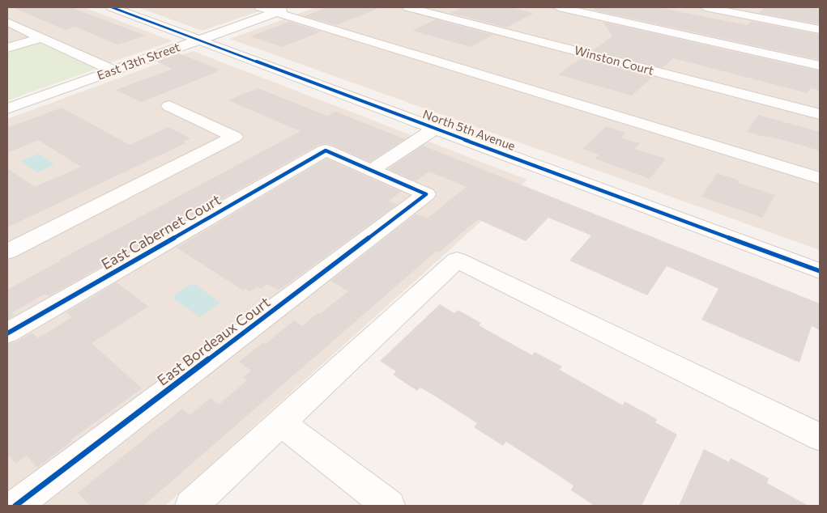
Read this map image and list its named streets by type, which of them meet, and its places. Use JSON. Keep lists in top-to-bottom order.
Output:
{
  "streets": {
    "street": [
      "Winston Court",
      "East 13th Street",
      "North 5th Avenue",
      "East Cabernet Court",
      "East Bordeaux Court"
    ]
  },
  "crossings": [
    ["East 13th Street", "North 5th Avenue"],
    ["East Cabernet Court", "East Bordeaux Court"]
  ]
}
